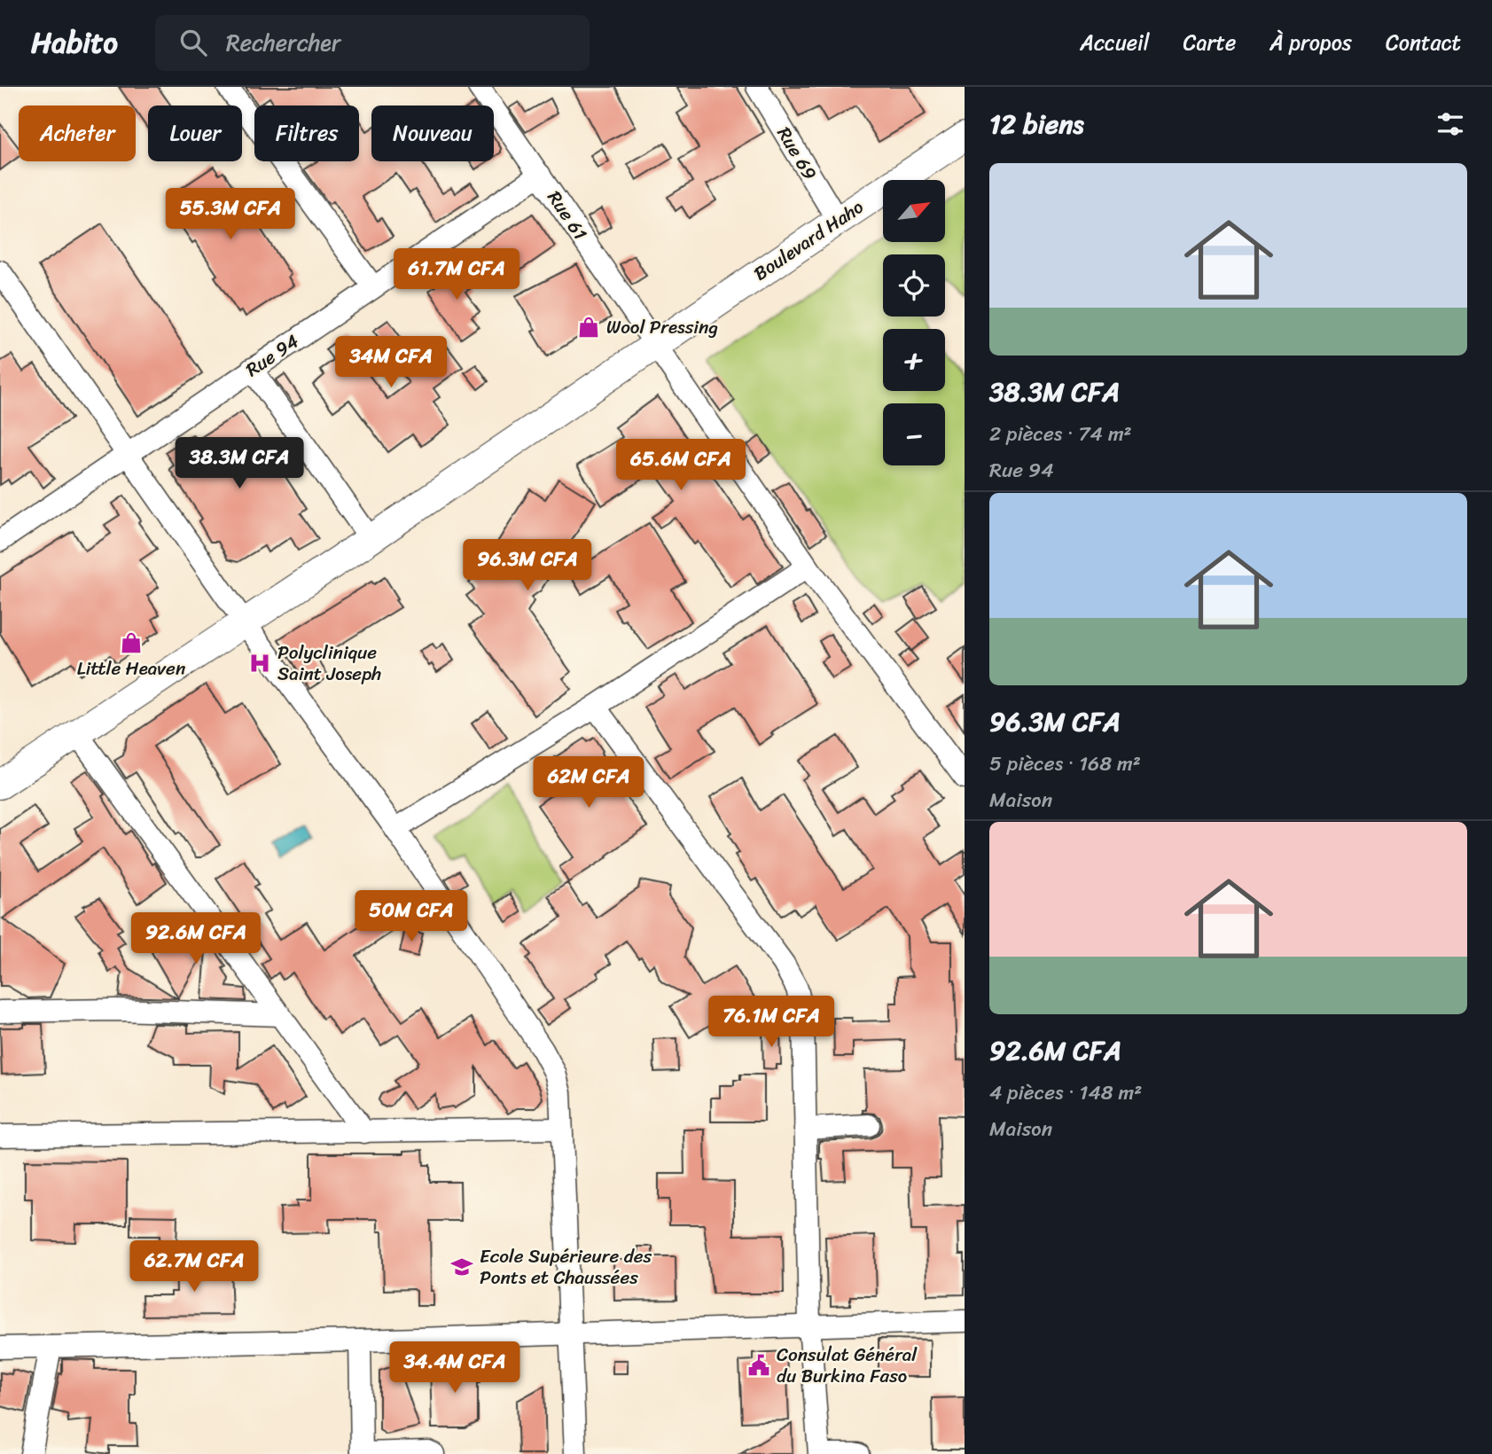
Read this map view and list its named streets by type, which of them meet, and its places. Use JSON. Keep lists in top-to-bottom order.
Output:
{
  "streets": {
    "main road": ["Boulevard Haho"],
    "street": ["Rue 69", "Rue 61", "Rue 94"]
  },
  "crossings": [
    ["Rue 69", "Boulevard Haho"],
    ["Rue 61", "Boulevard Haho"],
    ["Rue 61", "Rue 94"]
  ],
  "places": {
    "shop": ["Wool Pressing", "Little Heaven"],
    "hospital": ["Polyclinique Saint Joseph"],
    "school or university": ["Ecole Supérieure des Ponts et Chaussées"],
    "public building": ["Consulat Général du Burkina Faso"]
  },
  "north": "top right",
  "page": {
    "header": "Habito",
    "search": "Rechercher",
    "nav": [
      "Accueil",
      "Carte",
      "À propos",
      "Contact"
    ],
    "heading": "12 biens",
    "chip": [
      "Acheter",
      "Louer",
      "Filtres",
      "Nouveau"
    ],
    "list": [
      {
        "name": "38.3M CFA",
        "note": "2 pièces · 74 m² · Rue 94"
      },
      {
        "name": "96.3M CFA",
        "note": "5 pièces · 168 m² · Maison"
      },
      {
        "name": "92.6M CFA",
        "note": "4 pièces · 148 m² · Maison"
      }
    ],
    "map_buttons": ["+", "−"],
    "price": [
      "55.3M CFA",
      "61.7M CFA",
      "34M CFA",
      "38.3M CFA",
      "65.6M CFA",
      "96.3M CFA",
      "62M CFA",
      "50M CFA",
      "92.6M CFA",
      "76.1M CFA",
      "62.7M CFA",
      "34.4M CFA"
    ]
  }
}
